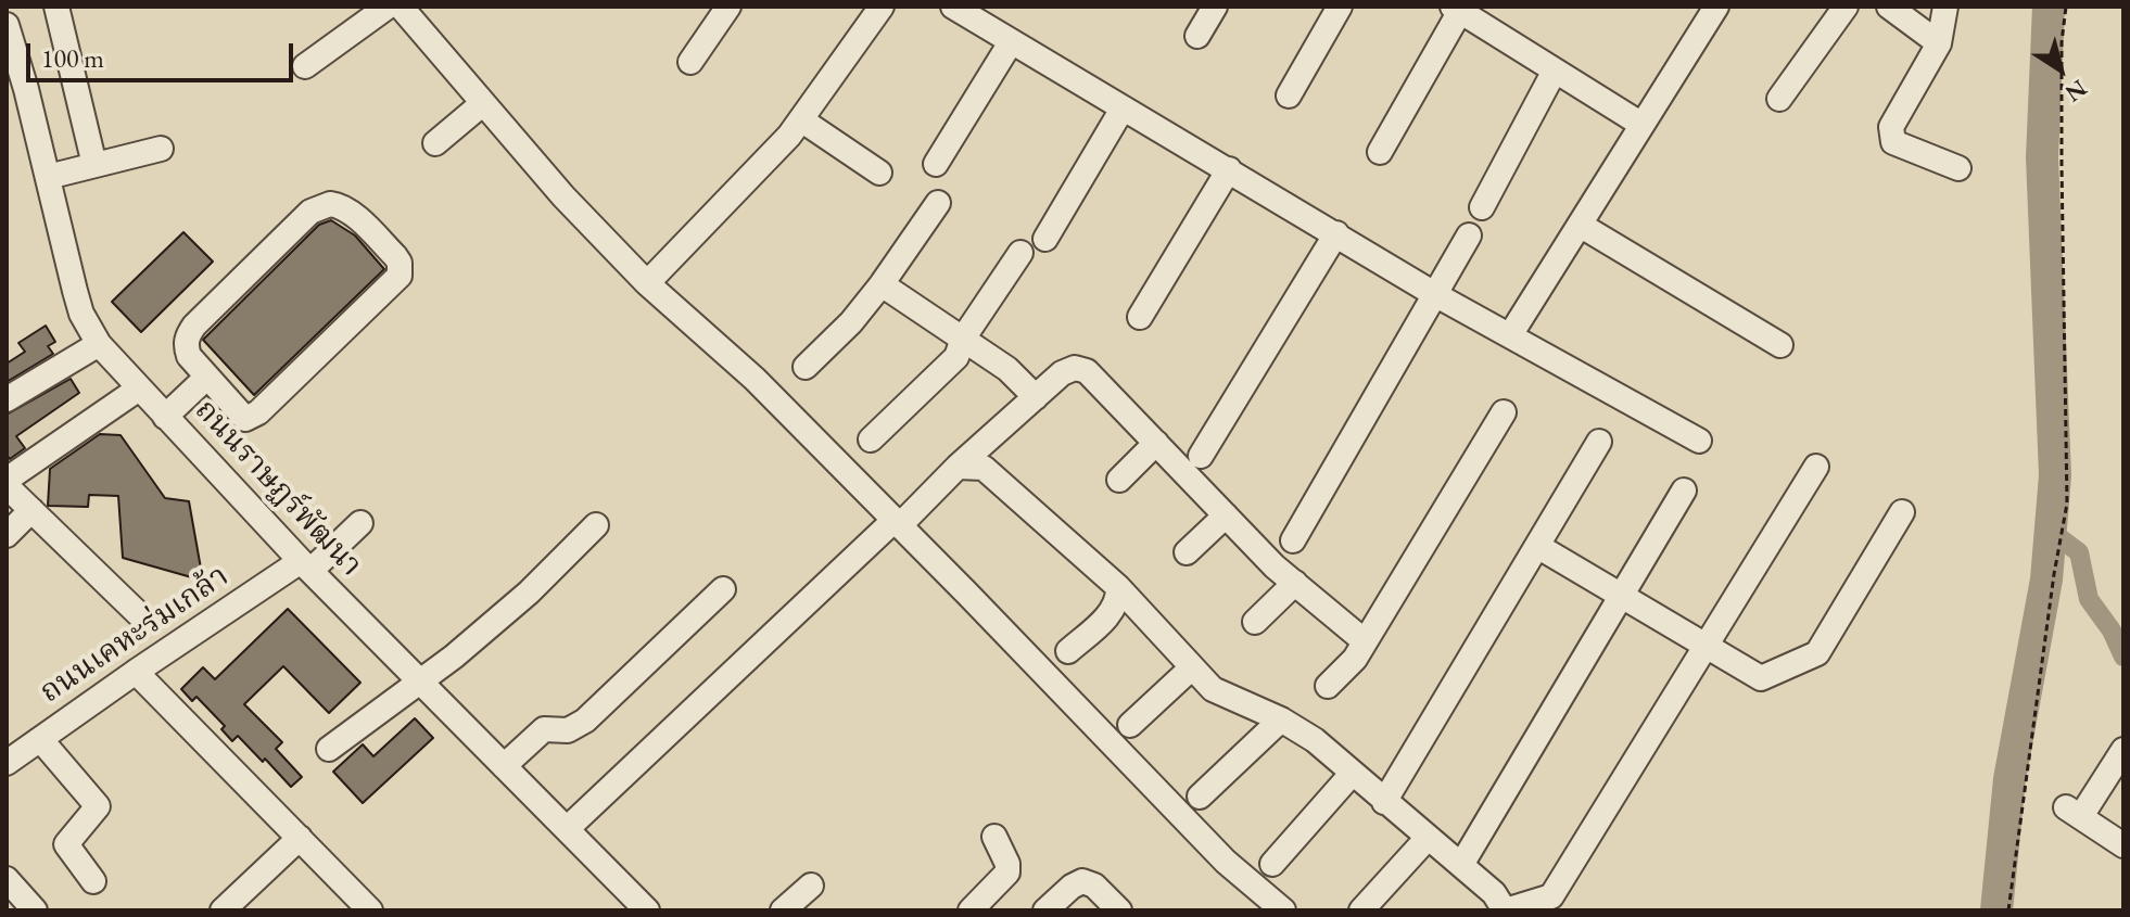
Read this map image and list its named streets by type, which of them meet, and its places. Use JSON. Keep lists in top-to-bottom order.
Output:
{
  "streets": {
    "street": ["ถนนราษฏร์พัฒนา", "ถนนเคหะร่มเกล้า"]
  },
  "crossings": [
    ["ถนนราษฏร์พัฒนา", "ถนนเคหะร่มเกล้า"]
  ],
  "scale_bar": "100 m",
  "north": "bottom right"
}
